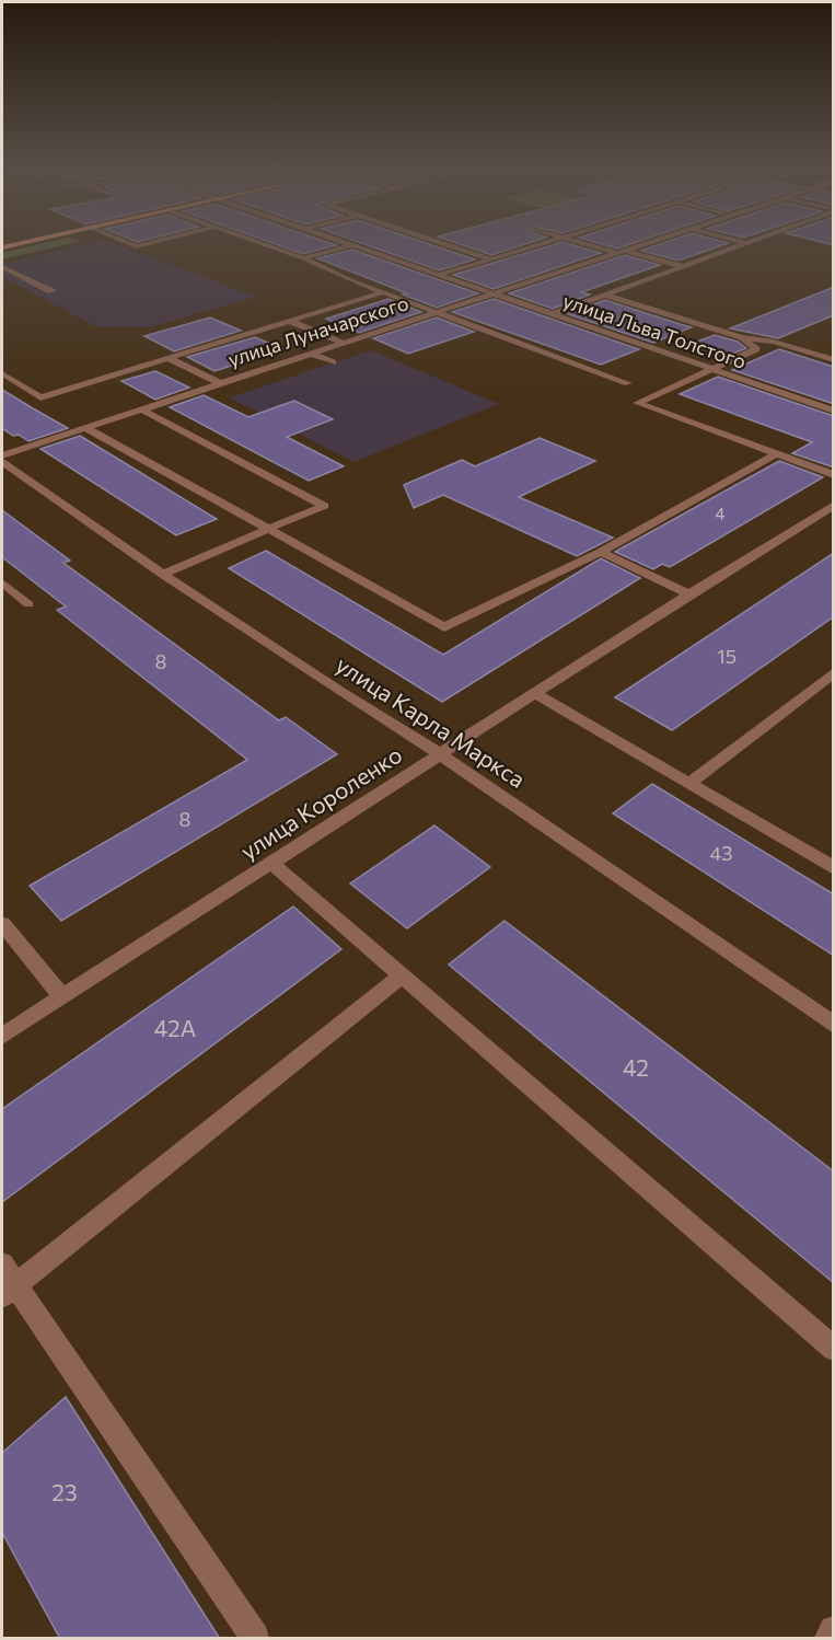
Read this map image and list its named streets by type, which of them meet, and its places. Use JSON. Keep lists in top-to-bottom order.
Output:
{
  "streets": {
    "street": [
      "улица Луначарского",
      "улица Льва Толстого",
      "улица Карла Маркса",
      "улица Короленко"
    ]
  },
  "crossings": [
    ["улица Луначарского", "улица Льва Толстого"],
    ["улица Карла Маркса", "улица Короленко"]
  ],
  "house_numbers": [
    "4",
    "15",
    "8",
    "8",
    "43",
    "42А",
    "42",
    "23"
  ]
}
